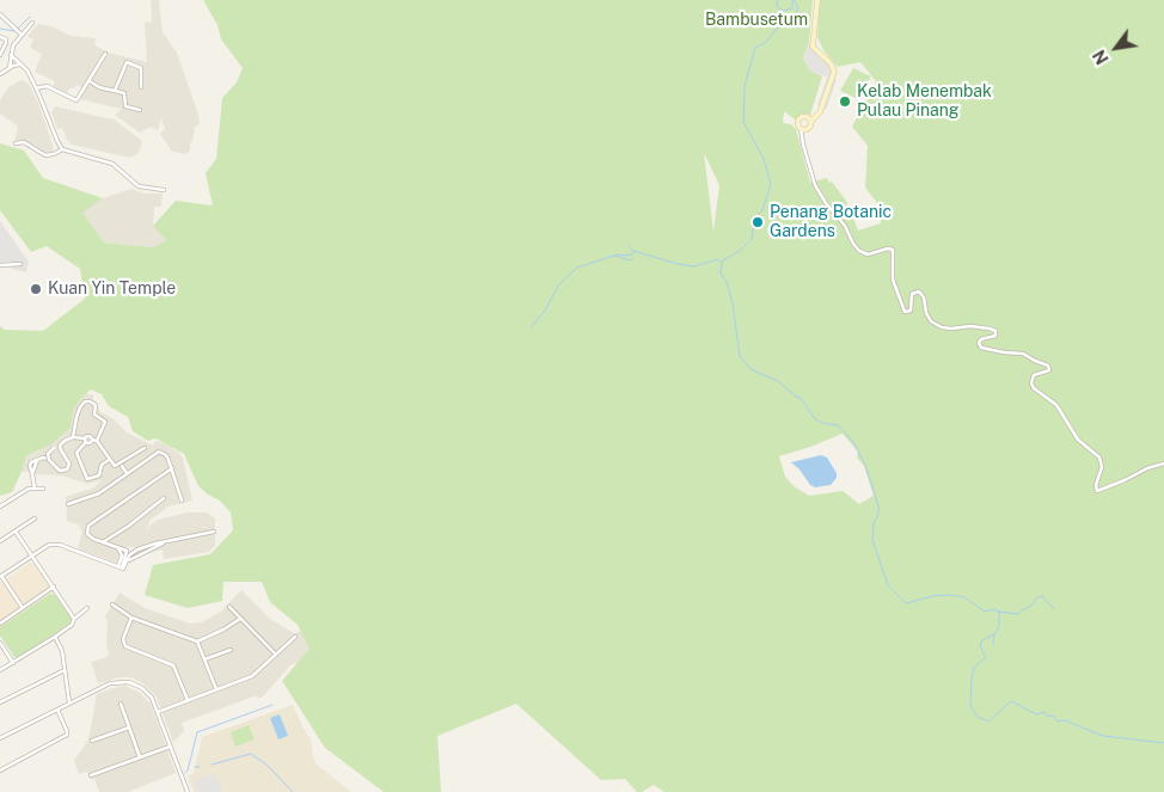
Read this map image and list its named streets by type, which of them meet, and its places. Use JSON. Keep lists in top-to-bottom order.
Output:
{
  "parks": ["Bambusetum"],
  "places": ["Kelab Menembak Pulau Pinang", "Penang Botanic Gardens", "Kuan Yin Temple"],
  "north": "bottom left"
}
